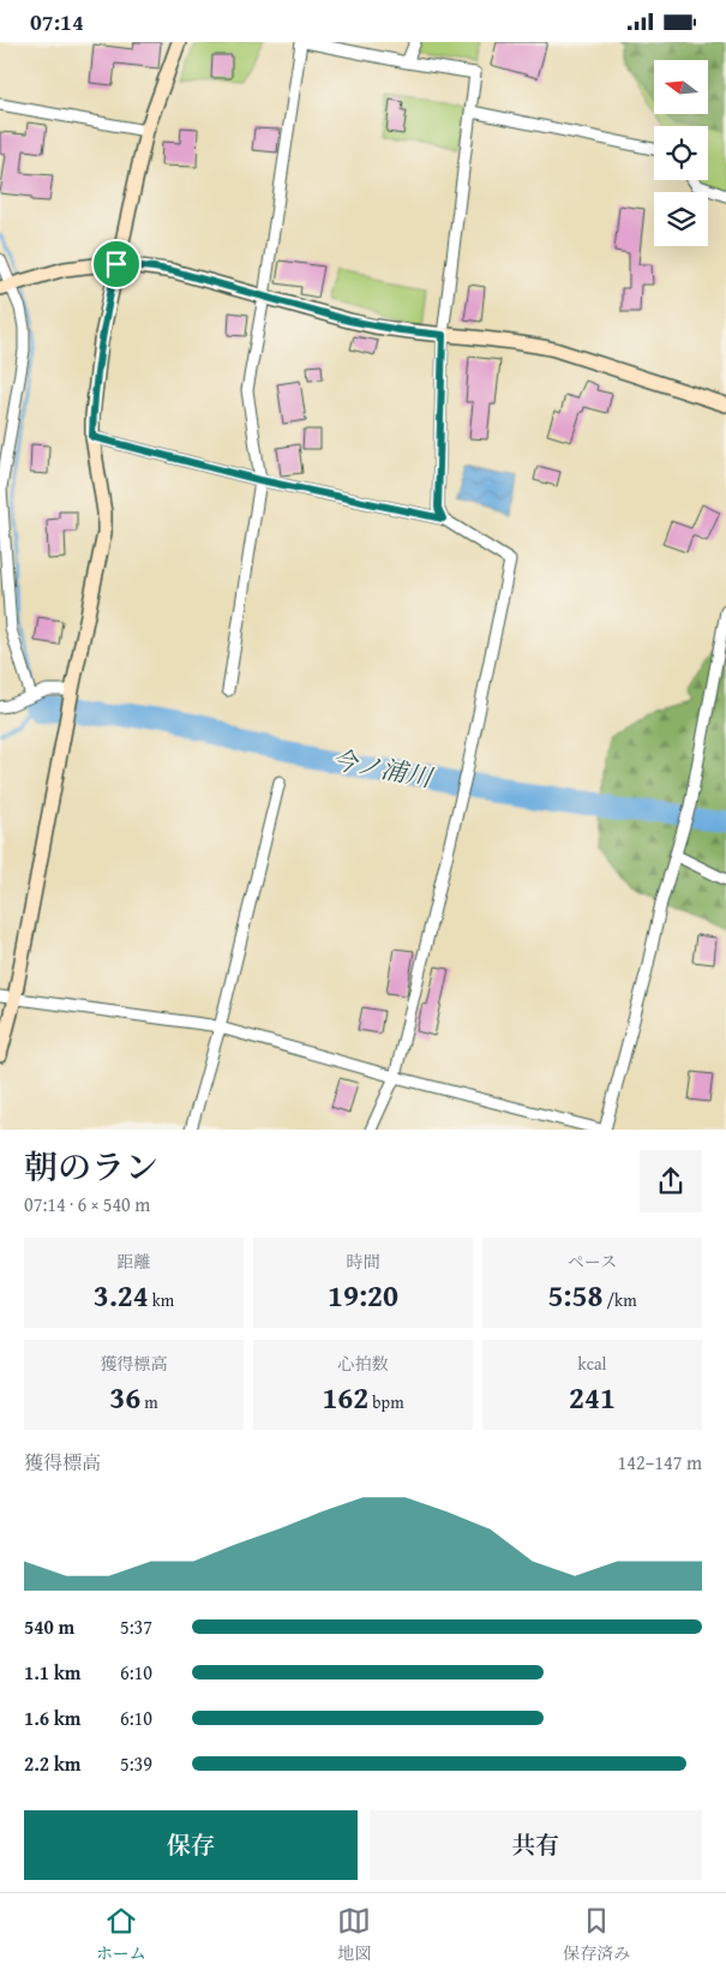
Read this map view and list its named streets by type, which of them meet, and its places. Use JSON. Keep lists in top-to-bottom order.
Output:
{
  "water": ["今ノ浦川"],
  "north": "left",
  "page": {
    "status": "07:14",
    "heading": ["朝のラン", "07:14 · 6 × 540 m"],
    "stats": [
      ["距離", "3.24 km"],
      ["時間", "19:20"],
      ["ペース", "5:58 /km"],
      ["獲得標高", "36 m"],
      ["心拍数", "162 bpm"],
      ["kcal", "241"]
    ],
    "chart": ["獲得標高", "142–147 m"],
    "list": [
      {
        "name": "540 m",
        "note": "5:37"
      },
      {
        "name": "1.1 km",
        "note": "6:10"
      },
      {
        "name": "1.6 km",
        "note": "6:10"
      },
      {
        "name": "2.2 km",
        "note": "5:39"
      }
    ],
    "buttons": ["保存", "共有"],
    "tabs": ["ホーム", "地図", "保存済み"]
  }
}
